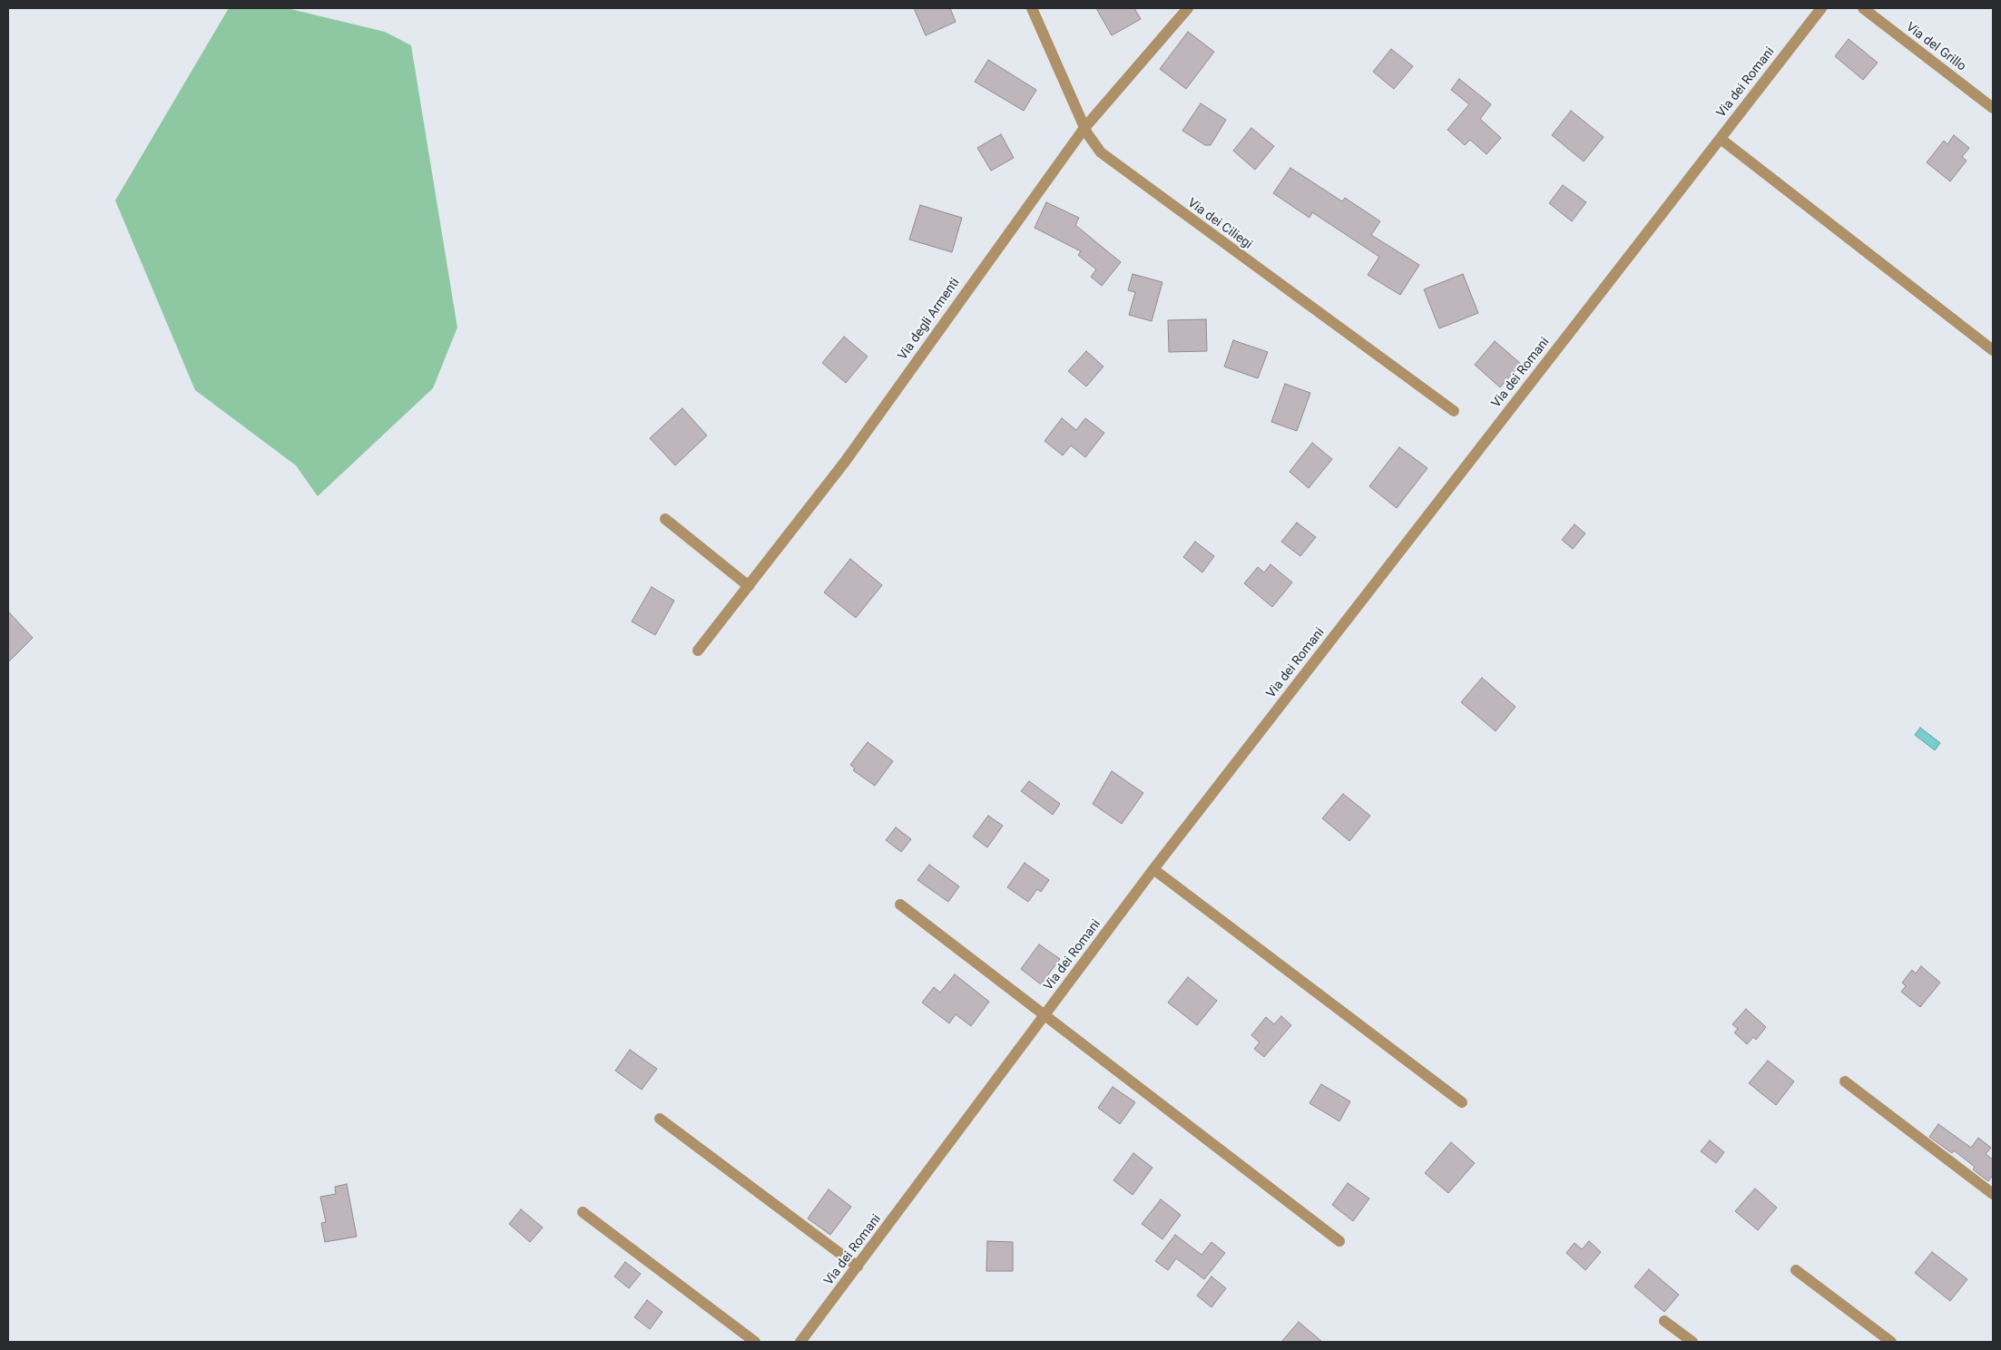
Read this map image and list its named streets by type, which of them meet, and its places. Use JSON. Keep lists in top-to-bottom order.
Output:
{
  "streets": {
    "street": [
      "Via del Grillo",
      "Via dei Romani",
      "Via dei Ciliegi",
      "Via degli Armenti"
    ]
  },
  "crossings": [
    ["Via dei Ciliegi", "Via degli Armenti"]
  ]
}
